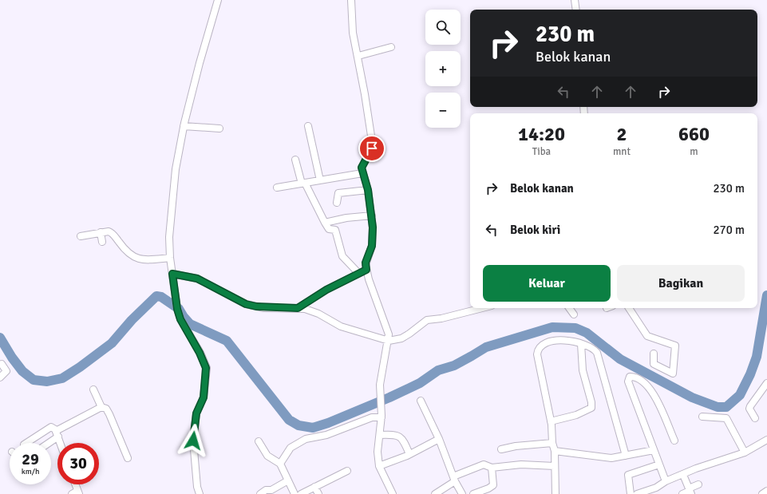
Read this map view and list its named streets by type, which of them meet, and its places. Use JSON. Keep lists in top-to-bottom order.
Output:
{
  "page": {
    "map_buttons": ["+", "−"],
    "turn": ["230 m", "Belok kanan"],
    "eta": [
      "14:20",
      "Tiba",
      "2",
      "mnt",
      "660",
      "m"
    ],
    "list": [
      {
        "name": "Belok kanan",
        "value": "230 m"
      },
      {
        "name": "Belok kiri",
        "value": "270 m"
      }
    ],
    "buttons": ["Keluar", "Bagikan"],
    "speed": "29 km/h",
    "limit": "30"
  }
}
